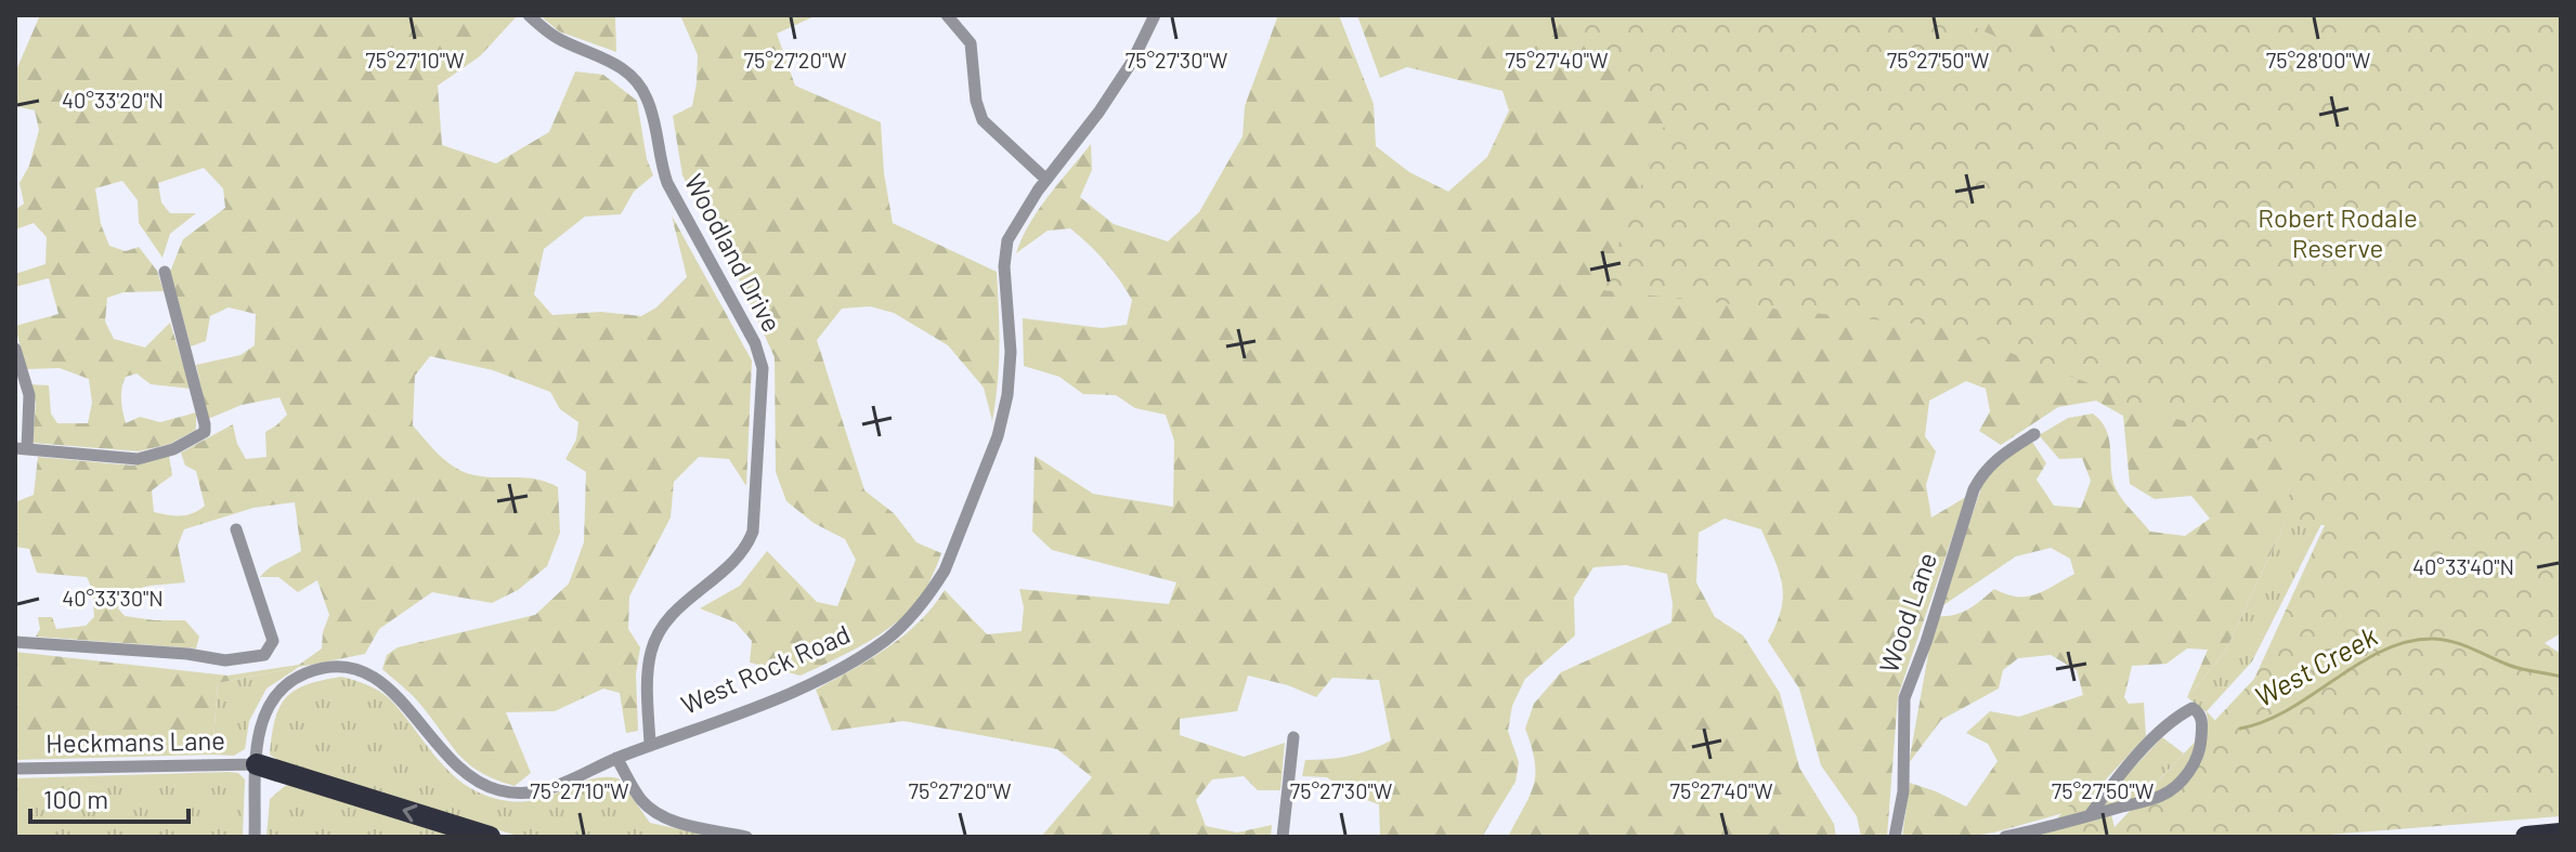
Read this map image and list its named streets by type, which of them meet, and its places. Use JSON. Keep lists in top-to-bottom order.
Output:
{
  "streets": {
    "street": [
      "Woodland Drive",
      "Wood Lane",
      "West Rock Road",
      "Heckmans Lane"
    ]
  },
  "crossings": [
    ["Woodland Drive", "West Rock Road"],
    ["West Rock Road", "Heckmans Lane"]
  ],
  "water": ["West Creek"],
  "parks": ["Robert Rodale Reserve"],
  "scale_bar": "100 m",
  "coordinates": [
    "75°27'10\"W",
    "75°27'20\"W",
    "75°27'30\"W",
    "75°27'40\"W",
    "75°27'50\"W",
    "75°28'00\"W",
    "40°33'20\"N",
    "40°33'40\"N",
    "40°33'30\"N"
  ]
}
